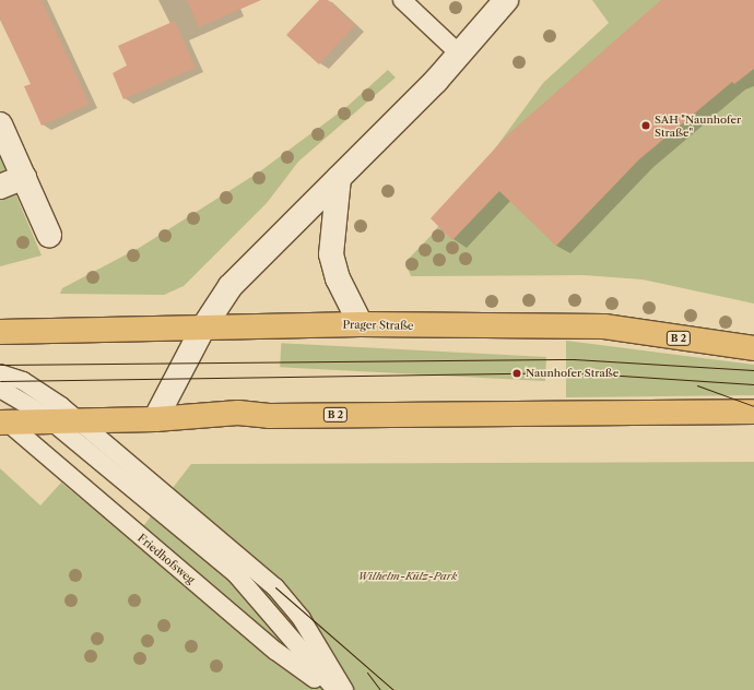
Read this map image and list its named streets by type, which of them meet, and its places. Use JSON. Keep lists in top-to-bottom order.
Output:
{
  "streets": {
    "main road": ["Prager Straße", "B 2"],
    "lane": ["Friedhofsweg"]
  },
  "crossings": [
    ["B 2", "Friedhofsweg"]
  ],
  "parks": ["Wilhelm-Külz-Park"],
  "places": ["SAH \"Naunhofer Straße\"", "Naunhofer Straße"]
}
